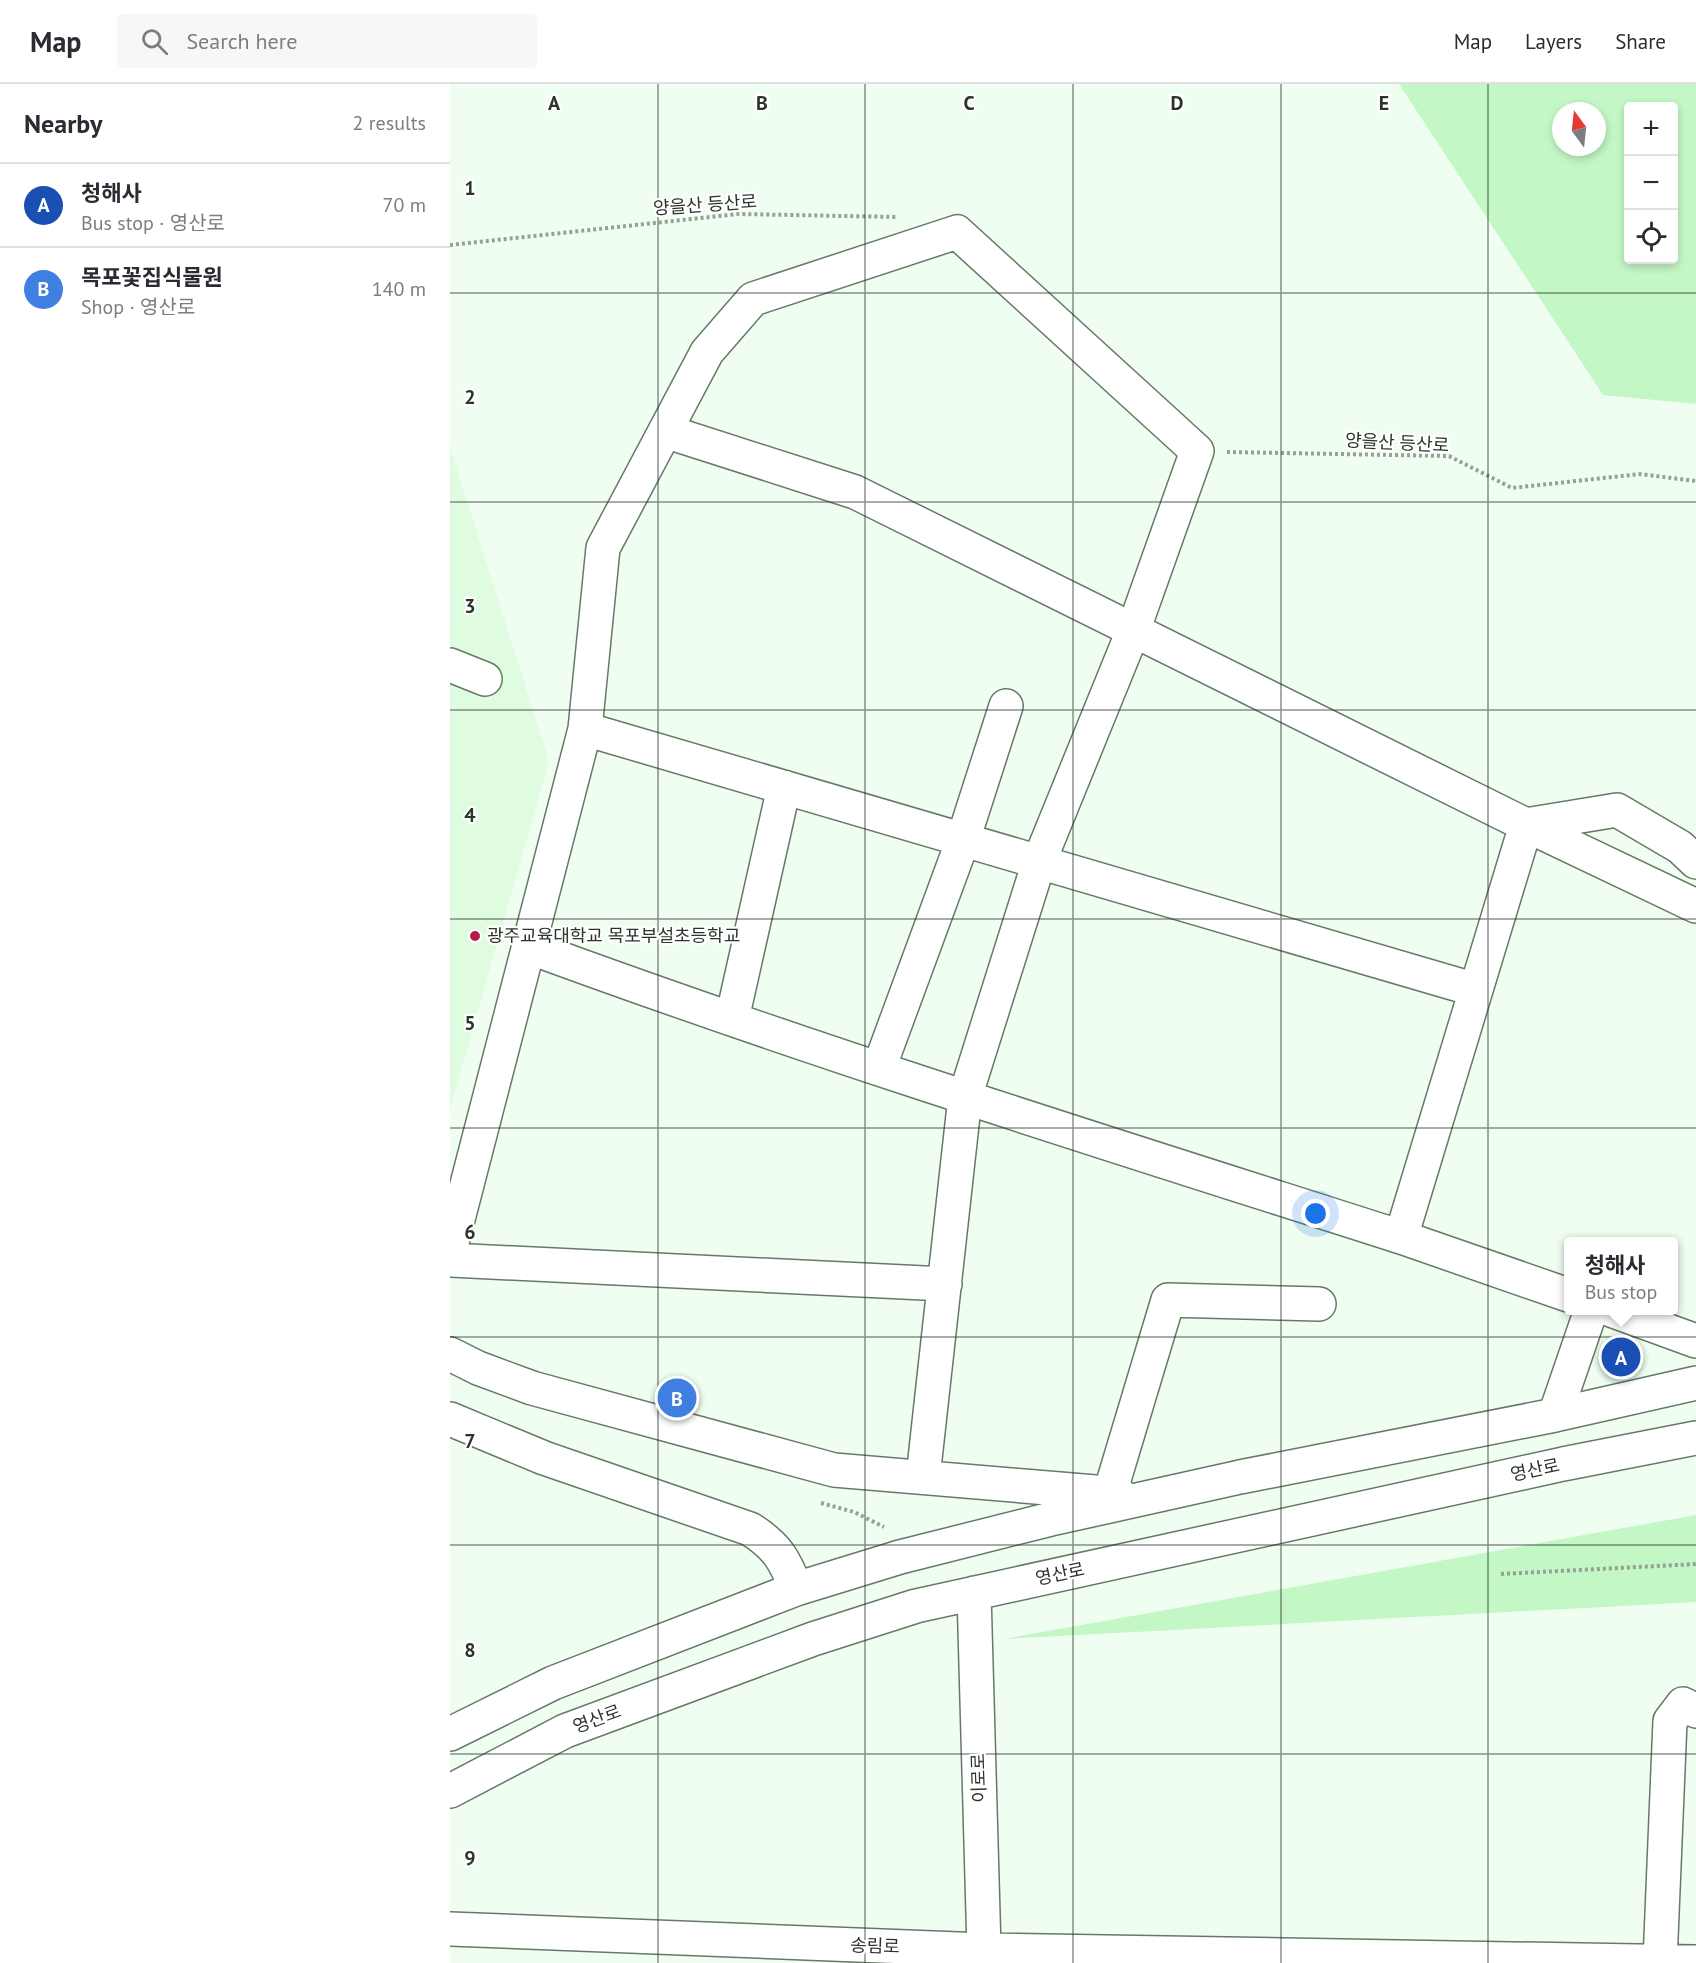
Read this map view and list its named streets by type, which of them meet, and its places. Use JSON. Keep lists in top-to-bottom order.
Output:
{
  "streets": {
    "street": ["영산로", "이로로", "송림로"],
    "path": ["양을산 등산로"]
  },
  "crossings": [
    ["영산로", "이로로"],
    ["이로로", "송림로"]
  ],
  "places": ["광주교육대학교 목포부설초등학교"],
  "north": "top",
  "page": {
    "header": "Map",
    "search": "Search here",
    "nav": ["Map", "Layers", "Share"],
    "heading": ["Nearby", "2 results"],
    "map_buttons": ["+", "−"],
    "list": [
      {
        "mark": "A",
        "name": "청해사",
        "note": "Bus stop · 영산로",
        "value": "70 m"
      },
      {
        "mark": "B",
        "name": "목포꽃집식물원",
        "note": "Shop · 영산로",
        "value": "140 m"
      }
    ],
    "popup": ["청해사", "Bus stop"],
    "pins": ["A", "B"]
  },
  "grid": {
    "columns": [
      "A",
      "B",
      "C",
      "D",
      "E"
    ],
    "rows": [
      "1",
      "2",
      "3",
      "4",
      "5",
      "6",
      "7",
      "8",
      "9"
    ]
  }
}
